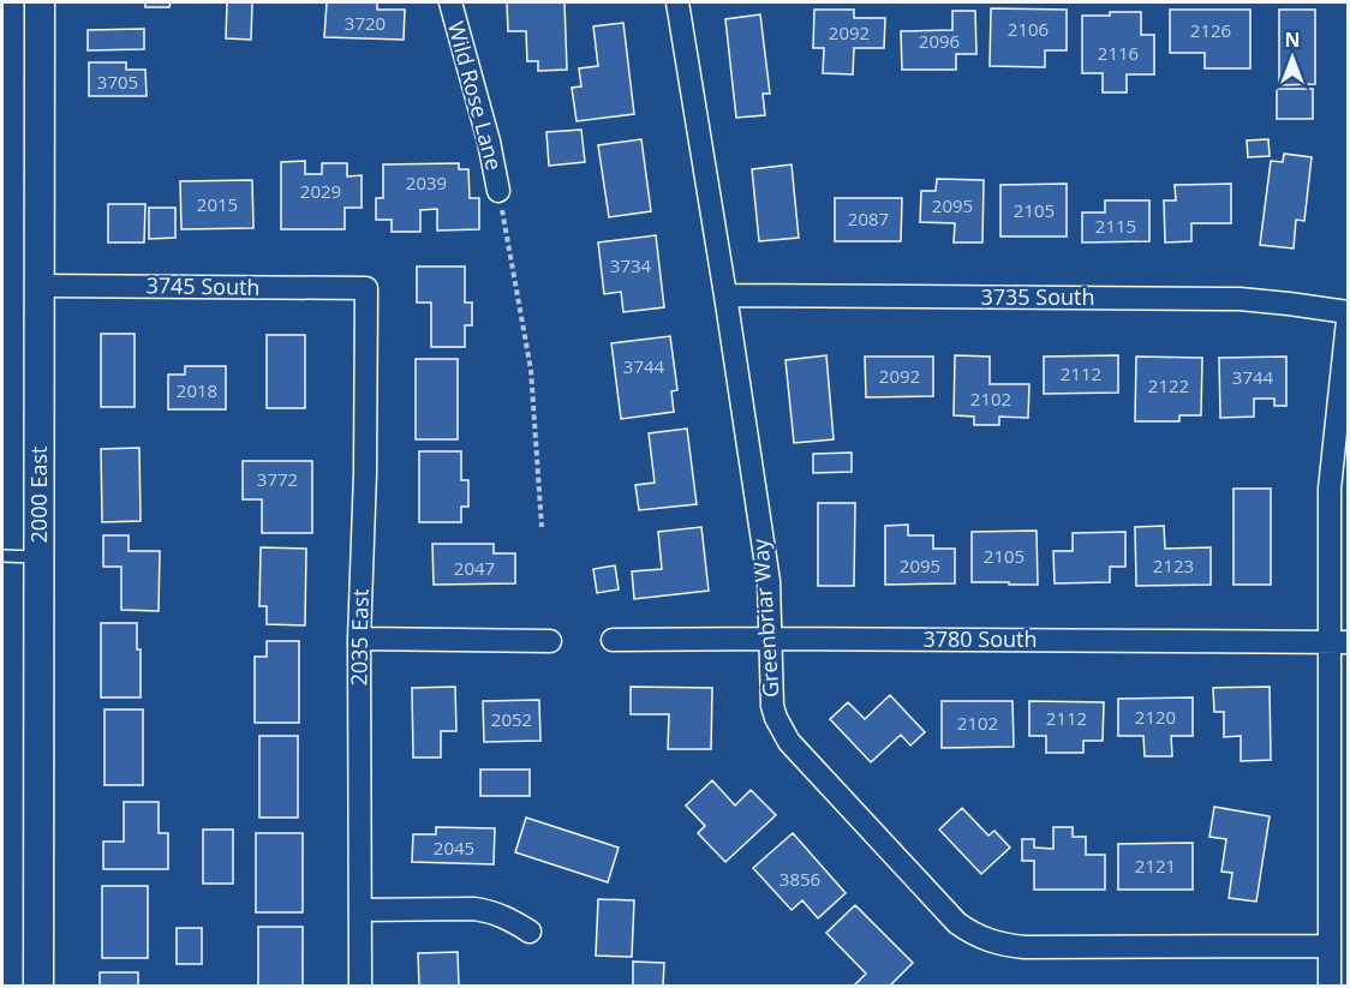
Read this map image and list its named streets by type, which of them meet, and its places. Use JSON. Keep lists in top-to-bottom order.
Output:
{
  "streets": {
    "street": [
      "Wild Rose Lane",
      "3745 South",
      "3735 South",
      "2000 East",
      "Greenbriar Way",
      "2035 East",
      "3780 South"
    ]
  },
  "crossings": [
    ["3745 South", "2000 East"],
    ["3745 South", "2035 East"],
    ["3735 South", "Greenbriar Way"],
    ["Greenbriar Way", "3780 South"]
  ],
  "house_numbers": [
    "3720",
    "2106",
    "2126",
    "2092",
    "2096",
    "2116",
    "3705",
    "2039",
    "2029",
    "2015",
    "2095",
    "2105",
    "2087",
    "2115",
    "3734",
    "3744",
    "2112",
    "2092",
    "3744",
    "2122",
    "2018",
    "2102",
    "3772",
    "2105",
    "2095",
    "2123",
    "2047",
    "2120",
    "2112",
    "2052",
    "2102",
    "2045",
    "2121",
    "3856"
  ],
  "north": "top"
}
